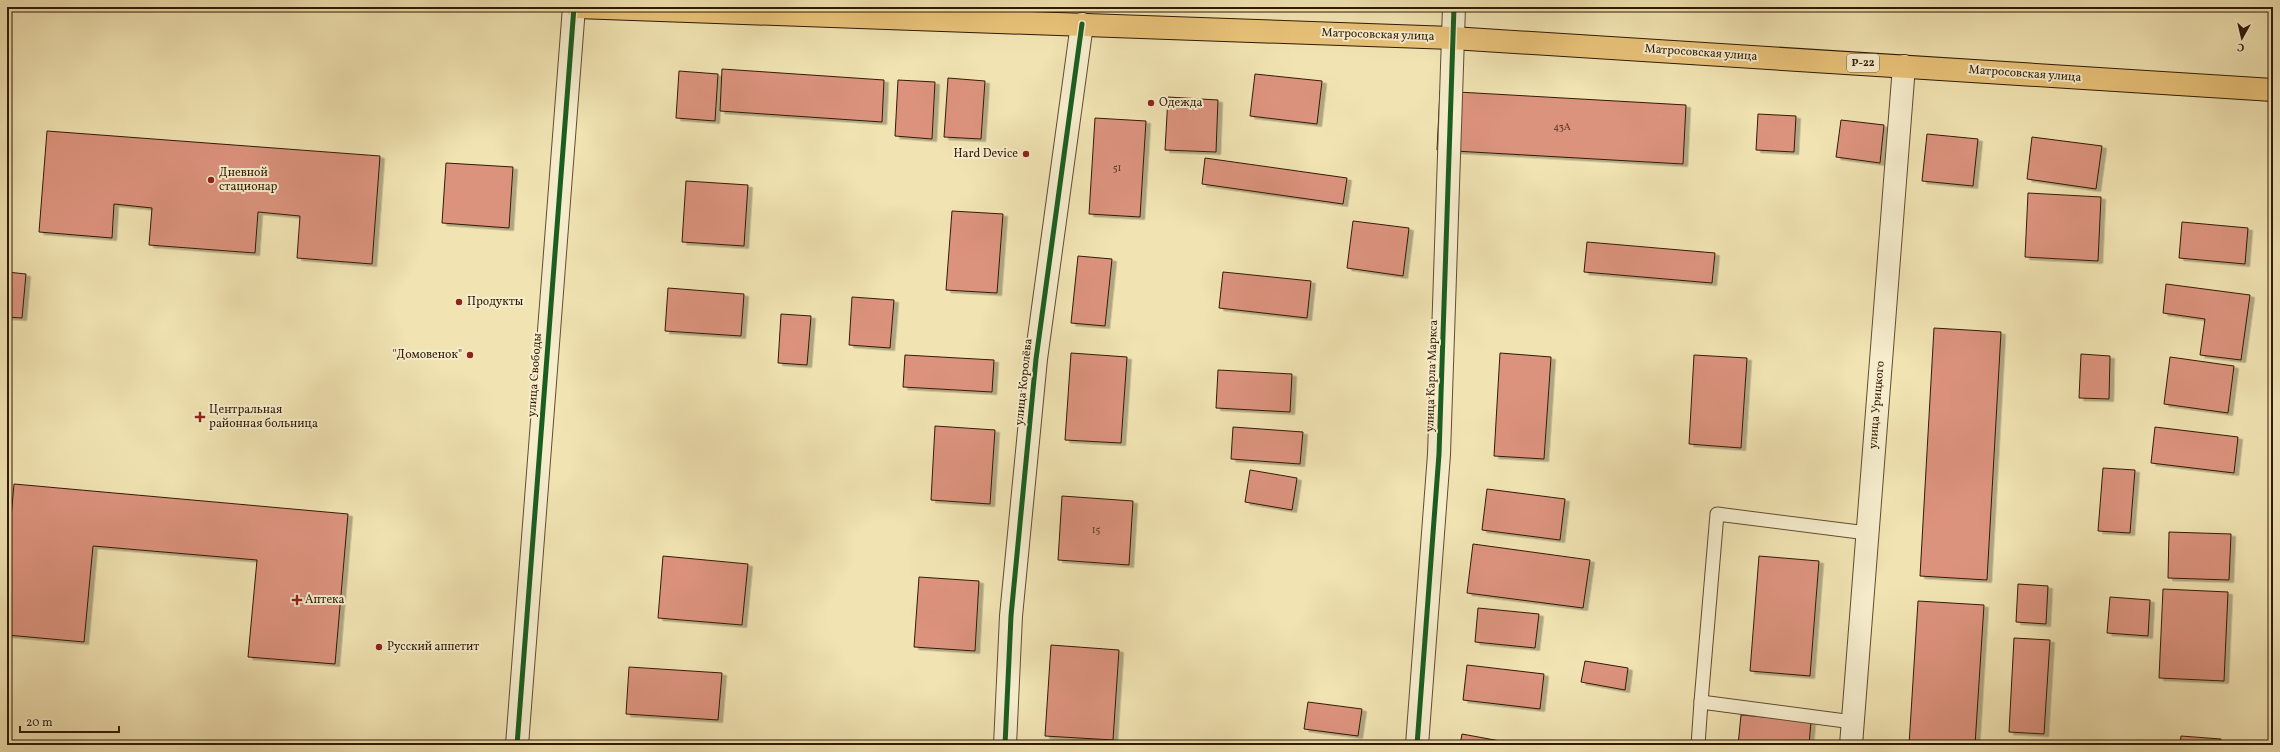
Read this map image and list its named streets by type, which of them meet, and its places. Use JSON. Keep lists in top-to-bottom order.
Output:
{
  "streets": {
    "highway": ["Матросовская улица", "Р-22"],
    "street": [
      "улица Свободы",
      "улица Карла Маркса",
      "улица Королёва",
      "улица Урицкого"
    ]
  },
  "crossings": [
    ["Матросовская улица", "улица Карла Маркса"],
    ["Матросовская улица", "улица Королёва"],
    ["Матросовская улица", "улица Урицкого"]
  ],
  "places": {
    "other": [
      "Одежда",
      "Hard Device",
      "Дневной стационар",
      "Продукты",
      "\"Домовенок\"",
      "Русский аппетит"
    ],
    "health": ["Центральная районная больница", "Аптека"]
  },
  "house_numbers": ["43А", "51", "15"],
  "scale_bar": "20 m",
  "north": "bottom"
}
